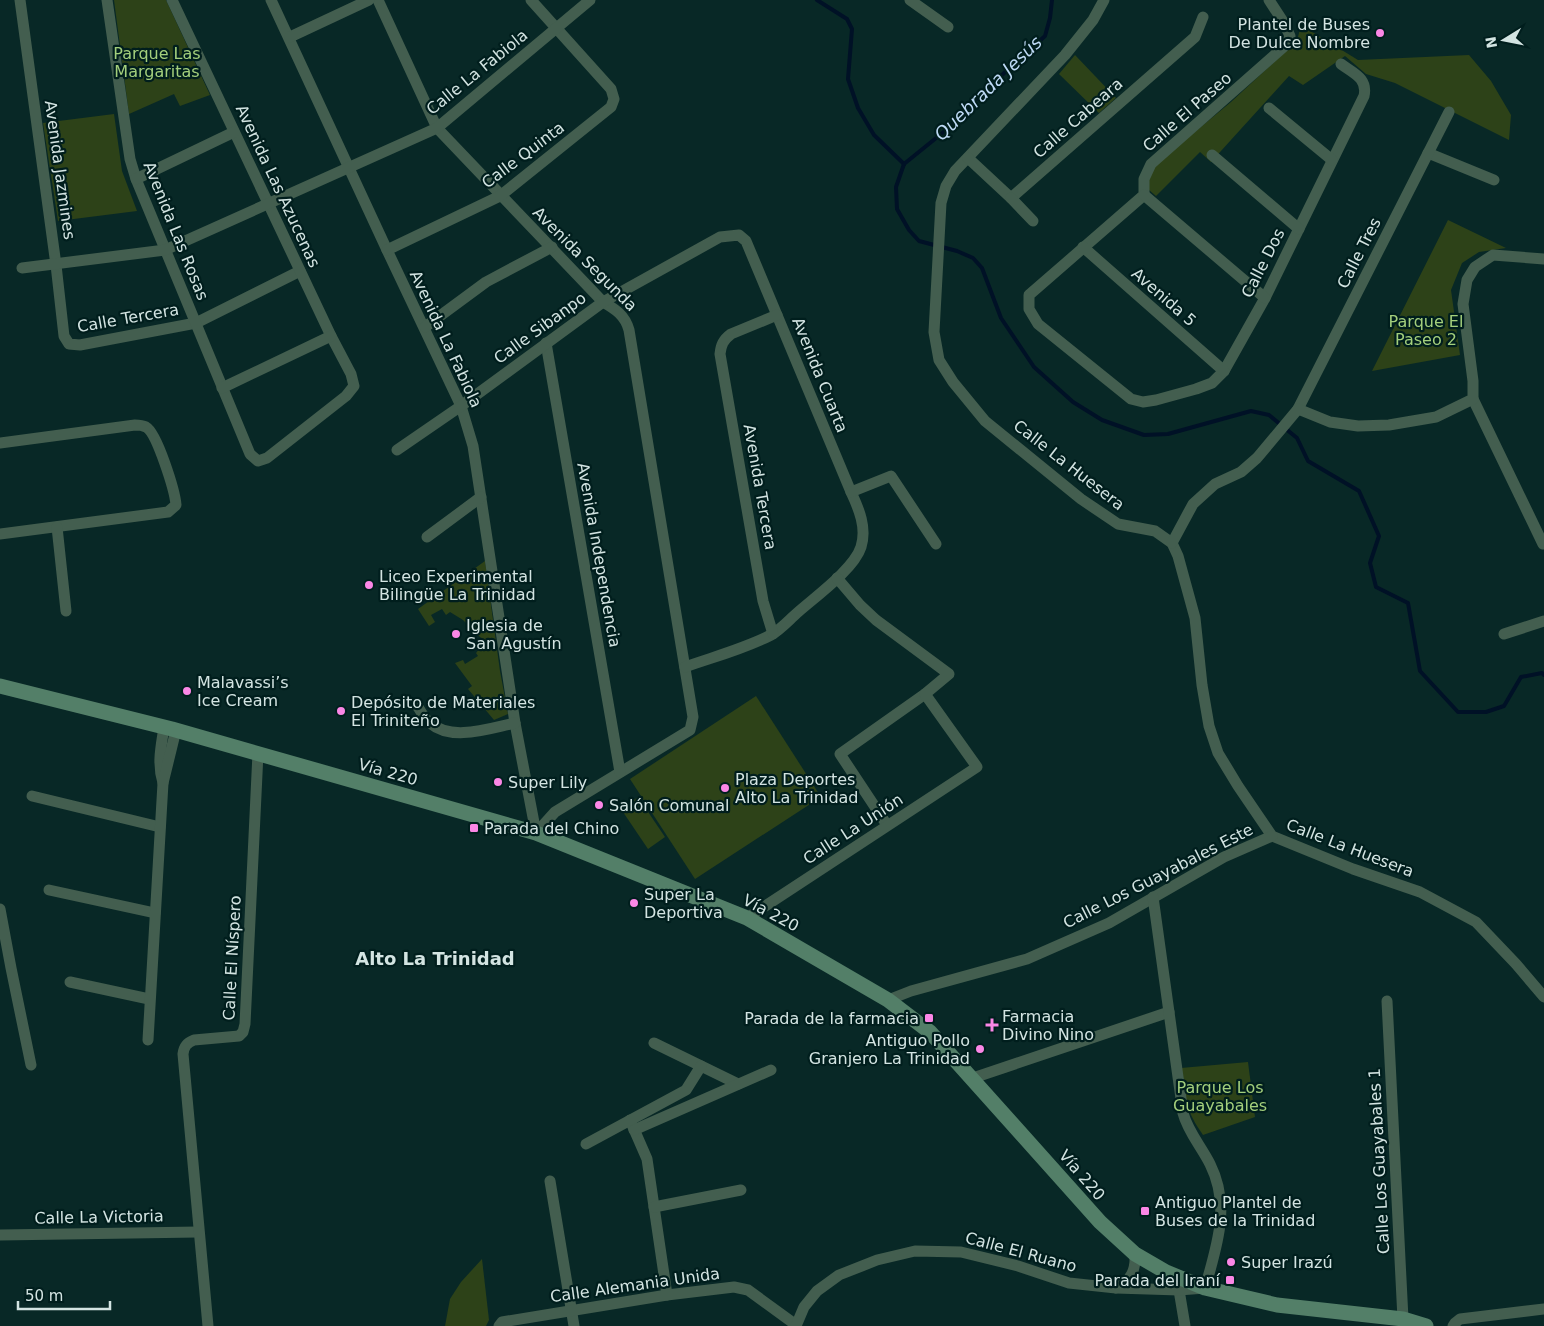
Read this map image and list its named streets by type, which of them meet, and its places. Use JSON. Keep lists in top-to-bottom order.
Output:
{
  "streets": {
    "main road": ["Vía 220"],
    "street": [
      "Calle La Fabiola",
      "Calle El Paseo",
      "Calle Cabeara",
      "Calle Quinta",
      "Avenida Jazmines",
      "Avenida Las Azucenas",
      "Avenida Las Rosas",
      "Calle Tres",
      "Avenida Segunda",
      "Calle Dos",
      "Avenida 5",
      "Calle Tercera",
      "Calle Sibanpo",
      "Avenida La Fabiola",
      "Avenida Cuarta",
      "Calle La Huesera",
      "Avenida Tercera",
      "Avenida Independencia",
      "Calle La Unión",
      "Calle Los Guayabales Este",
      "Calle El Níspero",
      "Calle Los Guayabales 1",
      "Calle La Victoria",
      "Calle El Ruano",
      "Calle Alemania Unida"
    ]
  },
  "crossings": [
    ["Calle La Fabiola", "Calle Quinta"],
    ["Calle La Fabiola", "Avenida Jazmines"],
    ["Calle La Fabiola", "Avenida Las Azucenas"],
    ["Calle La Fabiola", "Avenida Las Rosas"],
    ["Calle La Fabiola", "Avenida Segunda"],
    ["Calle La Fabiola", "Avenida La Fabiola"],
    ["Calle Quinta", "Avenida Segunda"],
    ["Calle Quinta", "Avenida La Fabiola"],
    ["Avenida Jazmines", "Calle Tercera"],
    ["Avenida Las Azucenas", "Avenida Las Rosas"],
    ["Avenida Las Azucenas", "Calle Tercera"],
    ["Avenida Las Rosas", "Calle Tercera"],
    ["Calle Tres", "Calle La Huesera"],
    ["Avenida Segunda", "Calle Sibanpo"],
    ["Avenida Segunda", "Avenida Independencia"],
    ["Calle Dos", "Avenida 5"],
    ["Calle Sibanpo", "Avenida La Fabiola"],
    ["Calle Sibanpo", "Avenida Cuarta"],
    ["Calle Sibanpo", "Avenida Independencia"],
    ["Avenida La Fabiola", "Vía 220"],
    ["Avenida Cuarta", "Avenida Tercera"],
    ["Calle La Huesera", "Calle Los Guayabales Este"],
    ["Vía 220", "Calle La Unión"],
    ["Vía 220", "Calle Los Guayabales Este"],
    ["Vía 220", "Calle El Níspero"],
    ["Vía 220", "Calle Los Guayabales 1"],
    ["Vía 220", "Calle El Ruano"],
    ["Calle El Níspero", "Calle La Victoria"],
    ["Calle El Ruano", "Calle Alemania Unida"]
  ],
  "districts": ["Alto La Trinidad"],
  "water": ["Quebrada Jesús"],
  "parks": ["Parque Las Margaritas", "Parque El Paseo 2", "Parque Los Guayabales"],
  "places": {
    "other": [
      "Plantel de Buses De Dulce Nombre",
      "Liceo Experimental Bilingüe La Trinidad",
      "Iglesia de San Agustín",
      "Malavassi’s Ice Cream",
      "Depósito de Materiales El Triniteño",
      "Super Lily",
      "Plaza Deportes Alto La Trinidad",
      "Salón Comunal",
      "Super La Deportiva",
      "Antiguo Pollo Granjero La Trinidad",
      "Super Irazú"
    ],
    "transit": [
      "Parada del Chino",
      "Parada de la farmacia",
      "Antiguo Plantel de Buses de la Trinidad",
      "Parada del Iraní"
    ],
    "health": ["Farmacia Divino Nino"]
  },
  "scale_bar": "50 m",
  "north": "left"
}
